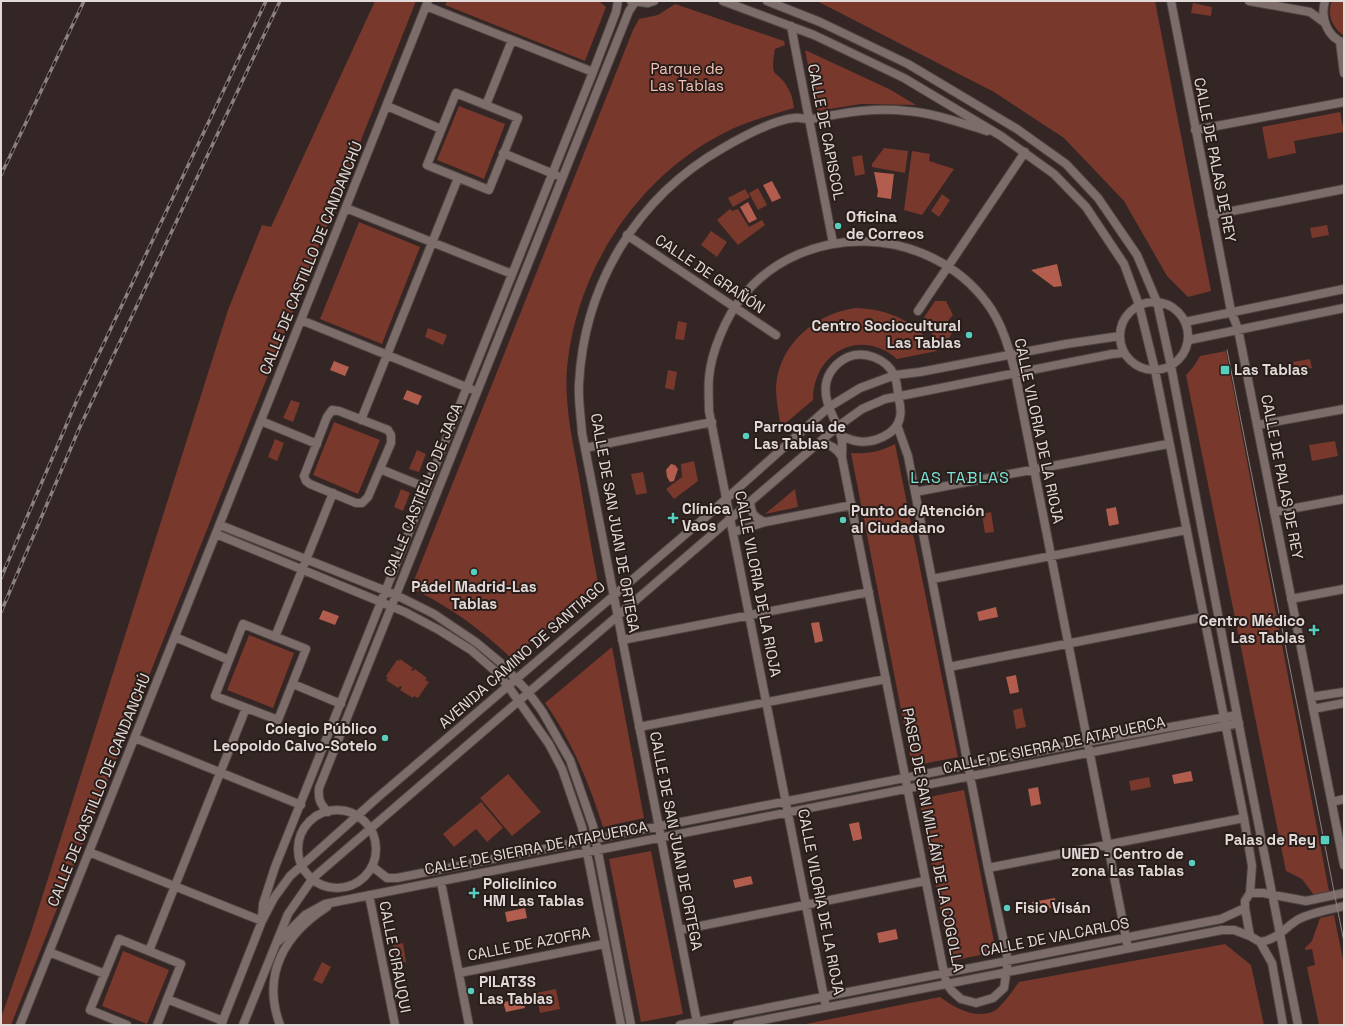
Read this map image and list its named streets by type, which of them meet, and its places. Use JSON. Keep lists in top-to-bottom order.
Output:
{
  "streets": {
    "street": [
      "CALLE DE CAPISCOL",
      "CALLE DE PALAS DE REY",
      "CALLE DE CASTILLO DE CANDANCHÚ",
      "CALLE DE GRAÑÓN",
      "CALLE VILORIA DE LA RIOJA",
      "CALLE CASTIELLO DE JACA",
      "CALLE DE SAN JUAN DE ORTEGA",
      "AVENIDA CAMINO DE SANTIAGO",
      "CALLE DE SIERRA DE ATAPUERCA",
      "PASEO DE SAN MILLÁN DE LA COGOLLA",
      "CALLE DE VALCARLOS",
      "CALLE DE AZOFRA",
      "CALLE CIRAUQUI"
    ]
  },
  "crossings": [
    ["CALLE DE CAPISCOL", "CALLE VILORIA DE LA RIOJA"],
    ["CALLE DE CAPISCOL", "CALLE DE SAN JUAN DE ORTEGA"],
    ["CALLE DE GRAÑÓN", "CALLE VILORIA DE LA RIOJA"],
    ["CALLE DE GRAÑÓN", "CALLE DE SAN JUAN DE ORTEGA"],
    ["CALLE VILORIA DE LA RIOJA", "AVENIDA CAMINO DE SANTIAGO"],
    ["CALLE VILORIA DE LA RIOJA", "CALLE DE SIERRA DE ATAPUERCA"],
    ["CALLE VILORIA DE LA RIOJA", "CALLE DE VALCARLOS"],
    ["CALLE CASTIELLO DE JACA", "AVENIDA CAMINO DE SANTIAGO"],
    ["CALLE DE SAN JUAN DE ORTEGA", "AVENIDA CAMINO DE SANTIAGO"],
    ["CALLE DE SAN JUAN DE ORTEGA", "CALLE DE SIERRA DE ATAPUERCA"],
    ["CALLE DE SAN JUAN DE ORTEGA", "CALLE DE VALCARLOS"],
    ["AVENIDA CAMINO DE SANTIAGO", "PASEO DE SAN MILLÁN DE LA COGOLLA"],
    ["CALLE DE SIERRA DE ATAPUERCA", "PASEO DE SAN MILLÁN DE LA COGOLLA"],
    ["CALLE DE SIERRA DE ATAPUERCA", "CALLE CIRAUQUI"],
    ["PASEO DE SAN MILLÁN DE LA COGOLLA", "CALLE DE VALCARLOS"]
  ],
  "districts": ["LAS TABLAS"],
  "parks": ["Parque de Las Tablas"],
  "places": {
    "other": [
      "Oficina de Correos",
      "Centro Sociocultural Las Tablas",
      "Parroquia de Las Tablas",
      "Punto de Atención al Ciudadano",
      "Pádel Madrid-Las Tablas",
      "Colegio Público Leopoldo Calvo-Sotelo",
      "UNED - Centro de zona Las Tablas",
      "Fisio Visán",
      "PILAT3S Las Tablas"
    ],
    "transit": ["Las Tablas", "Palas de Rey"],
    "health": ["Clínica Vaos", "Centro Médico Las Tablas", "Policlínico HM Las Tablas"]
  }
}
